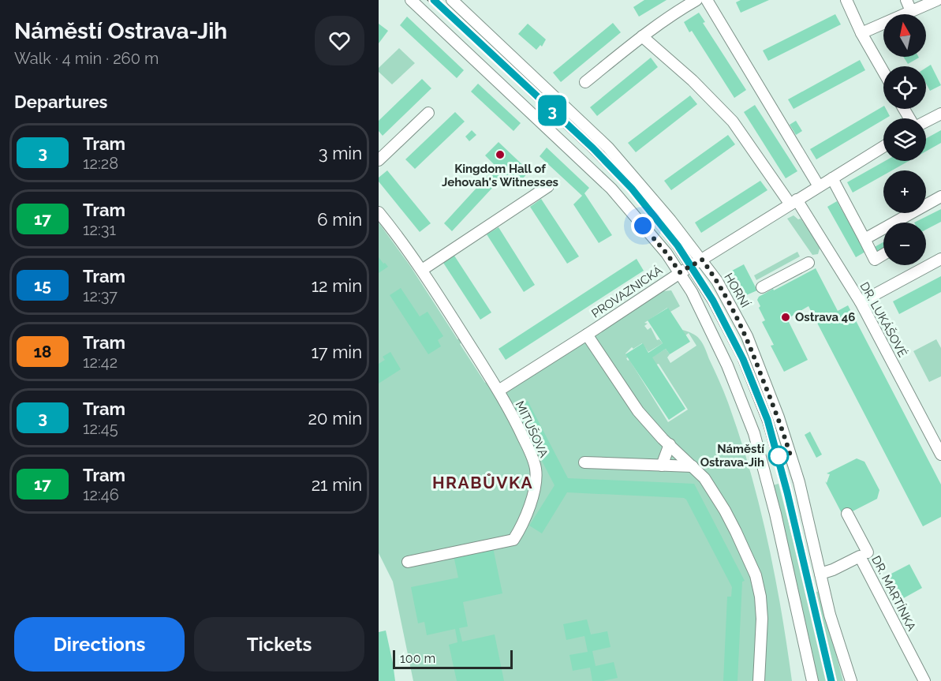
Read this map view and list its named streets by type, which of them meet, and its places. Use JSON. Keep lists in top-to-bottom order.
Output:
{
  "streets": {
    "street": [
      "HORNÍ",
      "PROVAZNICKÁ",
      "DR. LUKÁŠOVÉ",
      "MITUŠOVA",
      "DR. MARTÍNKA"
    ]
  },
  "crossings": [
    ["HORNÍ", "PROVAZNICKÁ"],
    ["HORNÍ", "DR. MARTÍNKA"],
    ["PROVAZNICKÁ", "DR. LUKÁŠOVÉ"],
    ["PROVAZNICKÁ", "MITUŠOVA"]
  ],
  "districts": ["HRABŮVKA"],
  "places": ["Kingdom Hall of Jehovah's Witnesses", "Ostrava 46", "Náměstí Ostrava-Jih"],
  "lines": ["tram line 3"],
  "scale_bar": "100 m",
  "north": "top",
  "page": {
    "heading": [
      ["Náměstí Ostrava-Jih", "Walk · 4 min · 260 m"],
      "Departures"
    ],
    "on_map": "3",
    "map_buttons": ["+", "−"],
    "list": [
      {
        "mark": "3",
        "name": "Tram",
        "note": "12:28",
        "value": "3 min"
      },
      {
        "mark": "17",
        "name": "Tram",
        "note": "12:31",
        "value": "6 min"
      },
      {
        "mark": "15",
        "name": "Tram",
        "note": "12:37",
        "value": "12 min"
      },
      {
        "mark": "18",
        "name": "Tram",
        "note": "12:42",
        "value": "17 min"
      },
      {
        "mark": "3",
        "name": "Tram",
        "note": "12:45",
        "value": "20 min"
      },
      {
        "mark": "17",
        "name": "Tram",
        "note": "12:46",
        "value": "21 min"
      }
    ],
    "buttons": ["Directions", "Tickets"],
    "scale": "100 m"
  }
}
